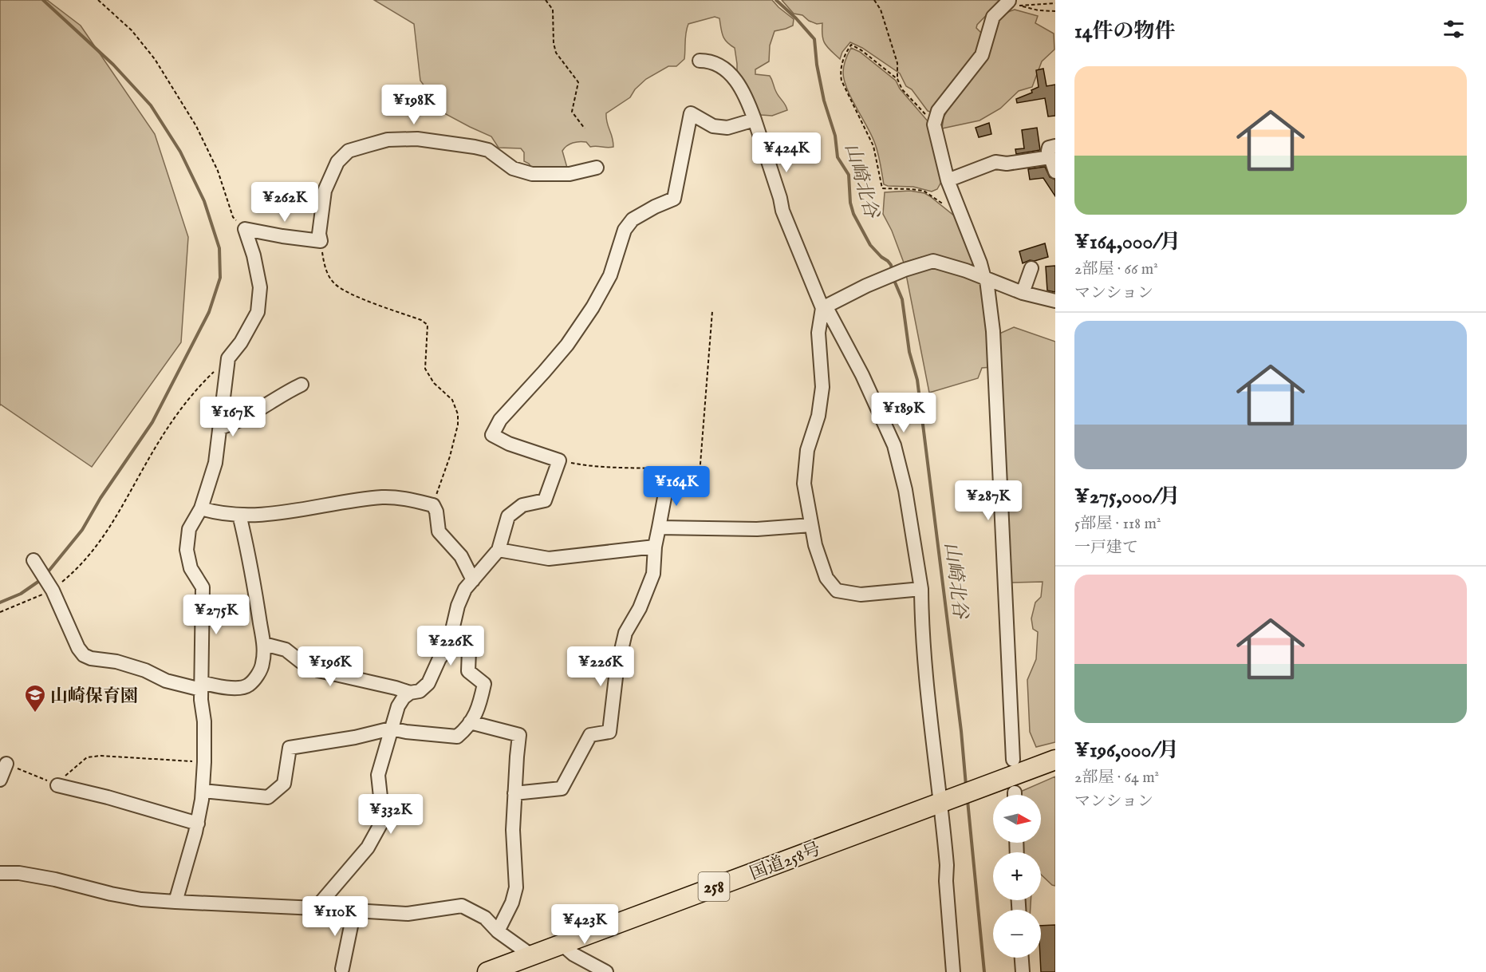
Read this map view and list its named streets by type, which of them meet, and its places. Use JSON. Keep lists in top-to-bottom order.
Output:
{
  "streets": {
    "highway": ["国道258号", "258"]
  },
  "water": ["山崎北谷"],
  "places": {
    "school or university": ["山崎保育園"]
  },
  "north": "right",
  "page": {
    "heading": "14件の物件",
    "list": [
      {
        "name": "¥164,000/月",
        "note": "2部屋 · 66 m² · マンション"
      },
      {
        "name": "¥275,000/月",
        "note": "5部屋 · 118 m² · 一戸建て"
      },
      {
        "name": "¥196,000/月",
        "note": "2部屋 · 64 m² · マンション"
      }
    ],
    "price": [
      "¥198K",
      "¥424K",
      "¥262K",
      "¥189K",
      "¥167K",
      "¥164K",
      "¥287K",
      "¥275K",
      "¥226K",
      "¥196K",
      "¥226K",
      "¥332K",
      "¥110K",
      "¥423K"
    ],
    "map_buttons": ["+", "−"]
  }
}
